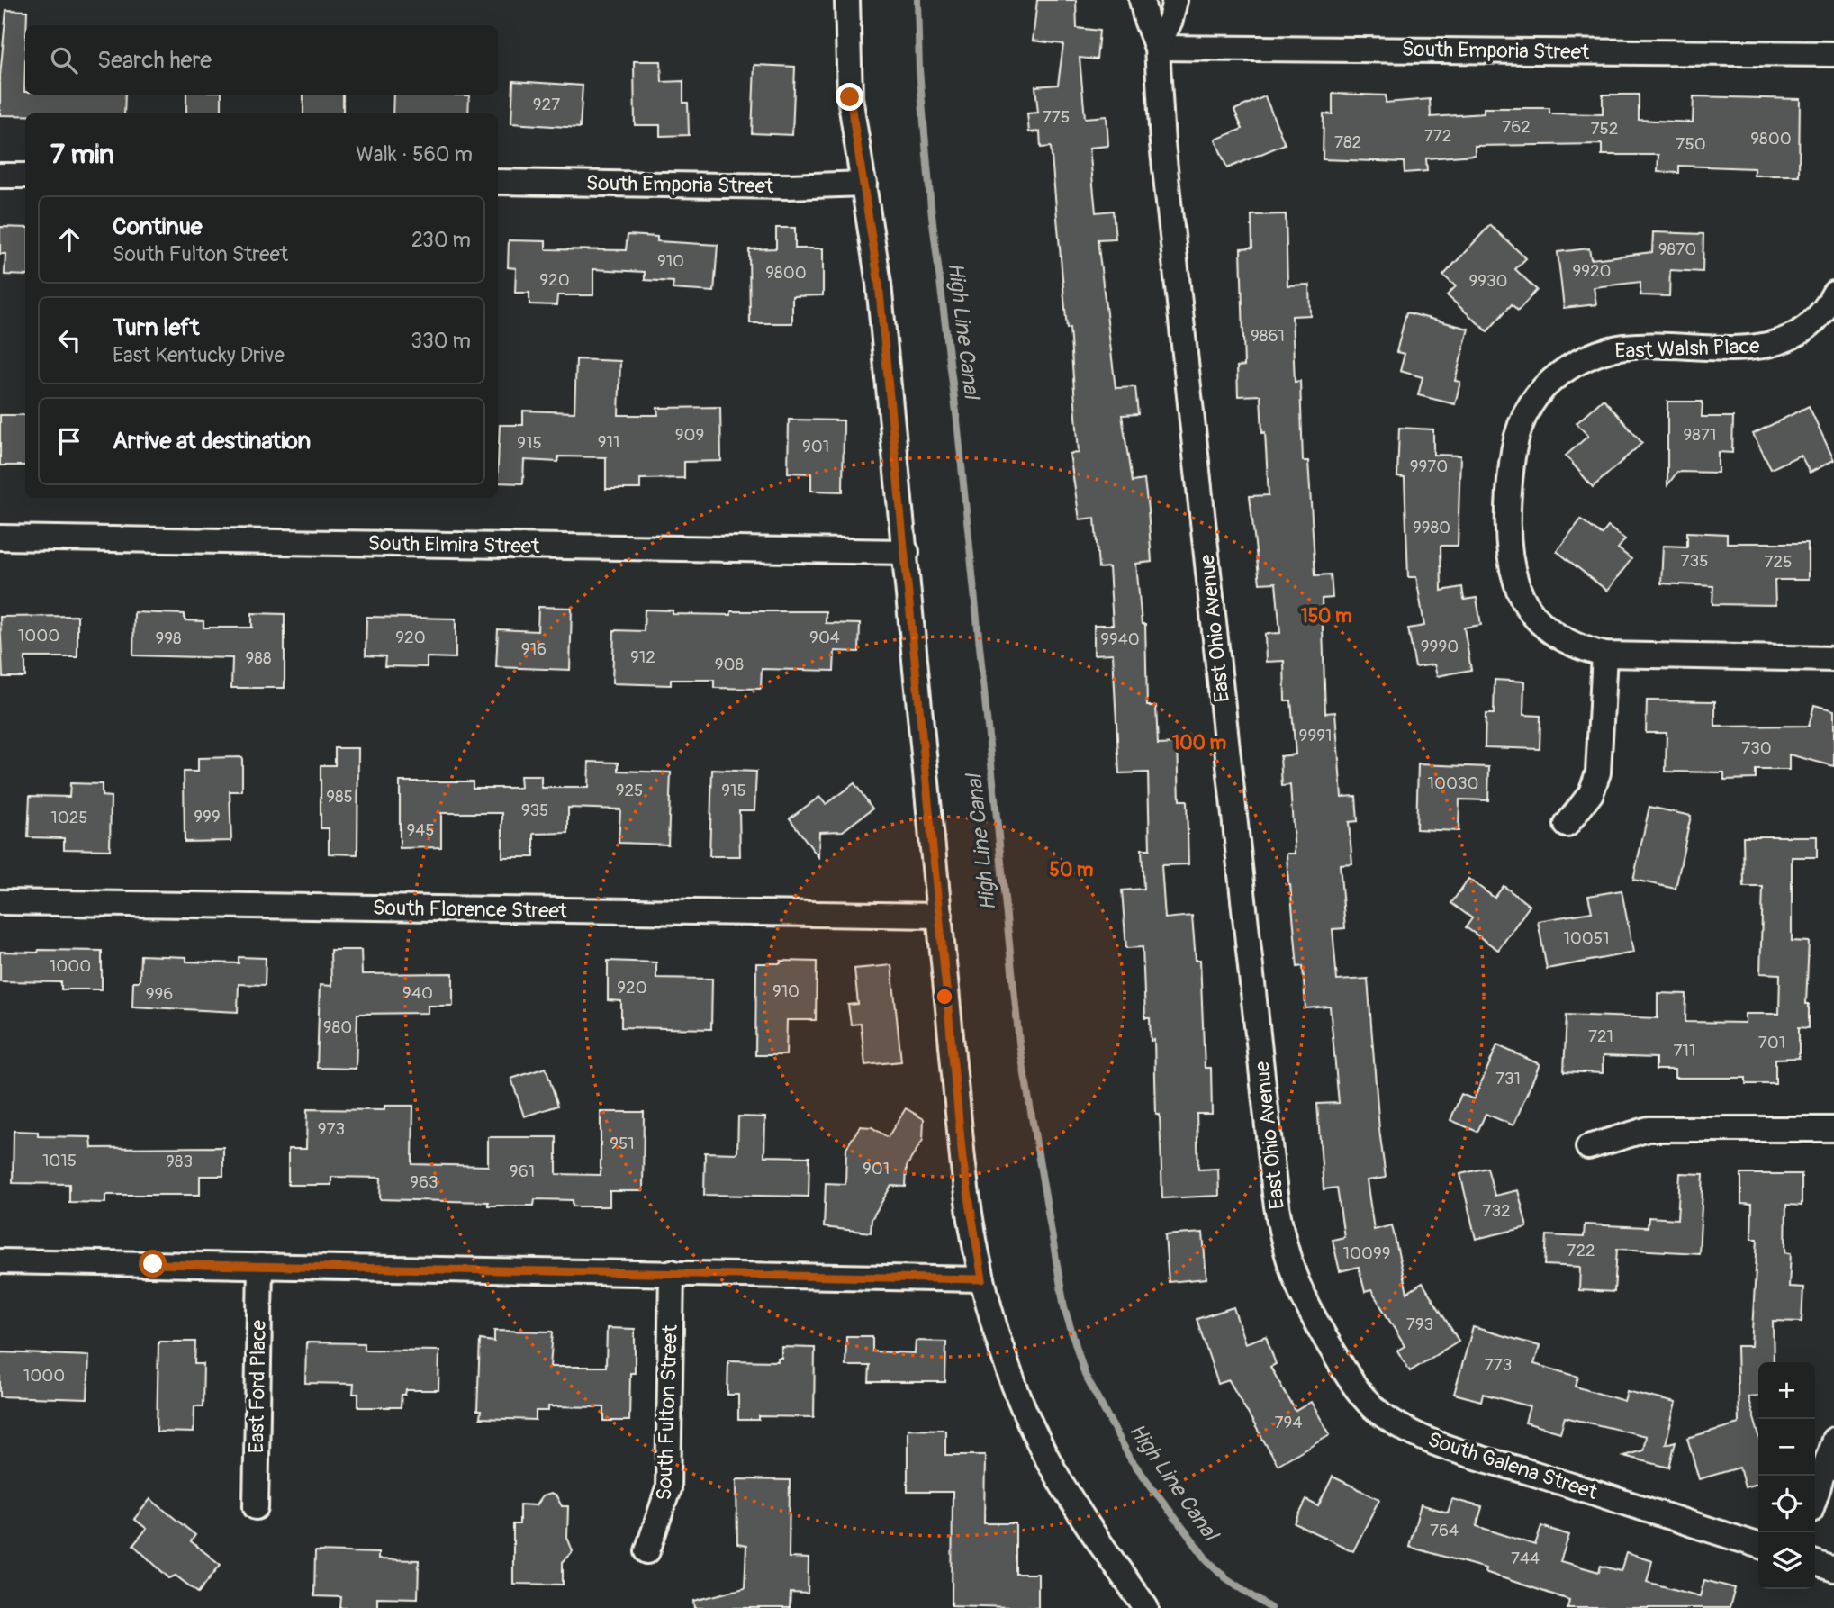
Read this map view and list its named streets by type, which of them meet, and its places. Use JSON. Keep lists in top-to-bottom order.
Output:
{
  "streets": {
    "street": [
      "South Emporia Street",
      "East Walsh Place",
      "South Elmira Street",
      "East Ohio Avenue",
      "South Florence Street",
      "East Ford Place",
      "South Fulton Street",
      "South Galena Street"
    ]
  },
  "crossings": [
    ["South Emporia Street", "East Ohio Avenue"],
    ["East Ohio Avenue", "South Galena Street"]
  ],
  "water": ["High Line Canal"],
  "house_numbers": [
    "927",
    "775",
    "762",
    "752",
    "772",
    "9800",
    "782",
    "750",
    "9870",
    "910",
    "9920",
    "9800",
    "920",
    "9930",
    "9861",
    "909",
    "9871",
    "911",
    "915",
    "901",
    "9970",
    "9980",
    "735",
    "725",
    "1000",
    "920",
    "904",
    "998",
    "9940",
    "9990",
    "916",
    "912",
    "988",
    "908",
    "9991",
    "730",
    "10030",
    "925",
    "915",
    "985",
    "935",
    "999",
    "1025",
    "945",
    "10051",
    "1000",
    "920",
    "910",
    "940",
    "996",
    "980",
    "721",
    "701",
    "711",
    "731",
    "973",
    "951",
    "1015",
    "983",
    "901",
    "961",
    "963",
    "732",
    "722",
    "10099",
    "793",
    "773",
    "1000",
    "794",
    "764",
    "744"
  ],
  "page": {
    "search": "Search here",
    "heading": ["7 min", "Walk · 560 m"],
    "list": [
      ["Continue", "South Fulton Street", "230 m"],
      ["Turn left", "East Kentucky Drive", "330 m"],
      "Arrive at destination"
    ],
    "map_buttons": ["+", "−"]
  },
  "rings": ["150 m", "100 m", "50 m"]
}
